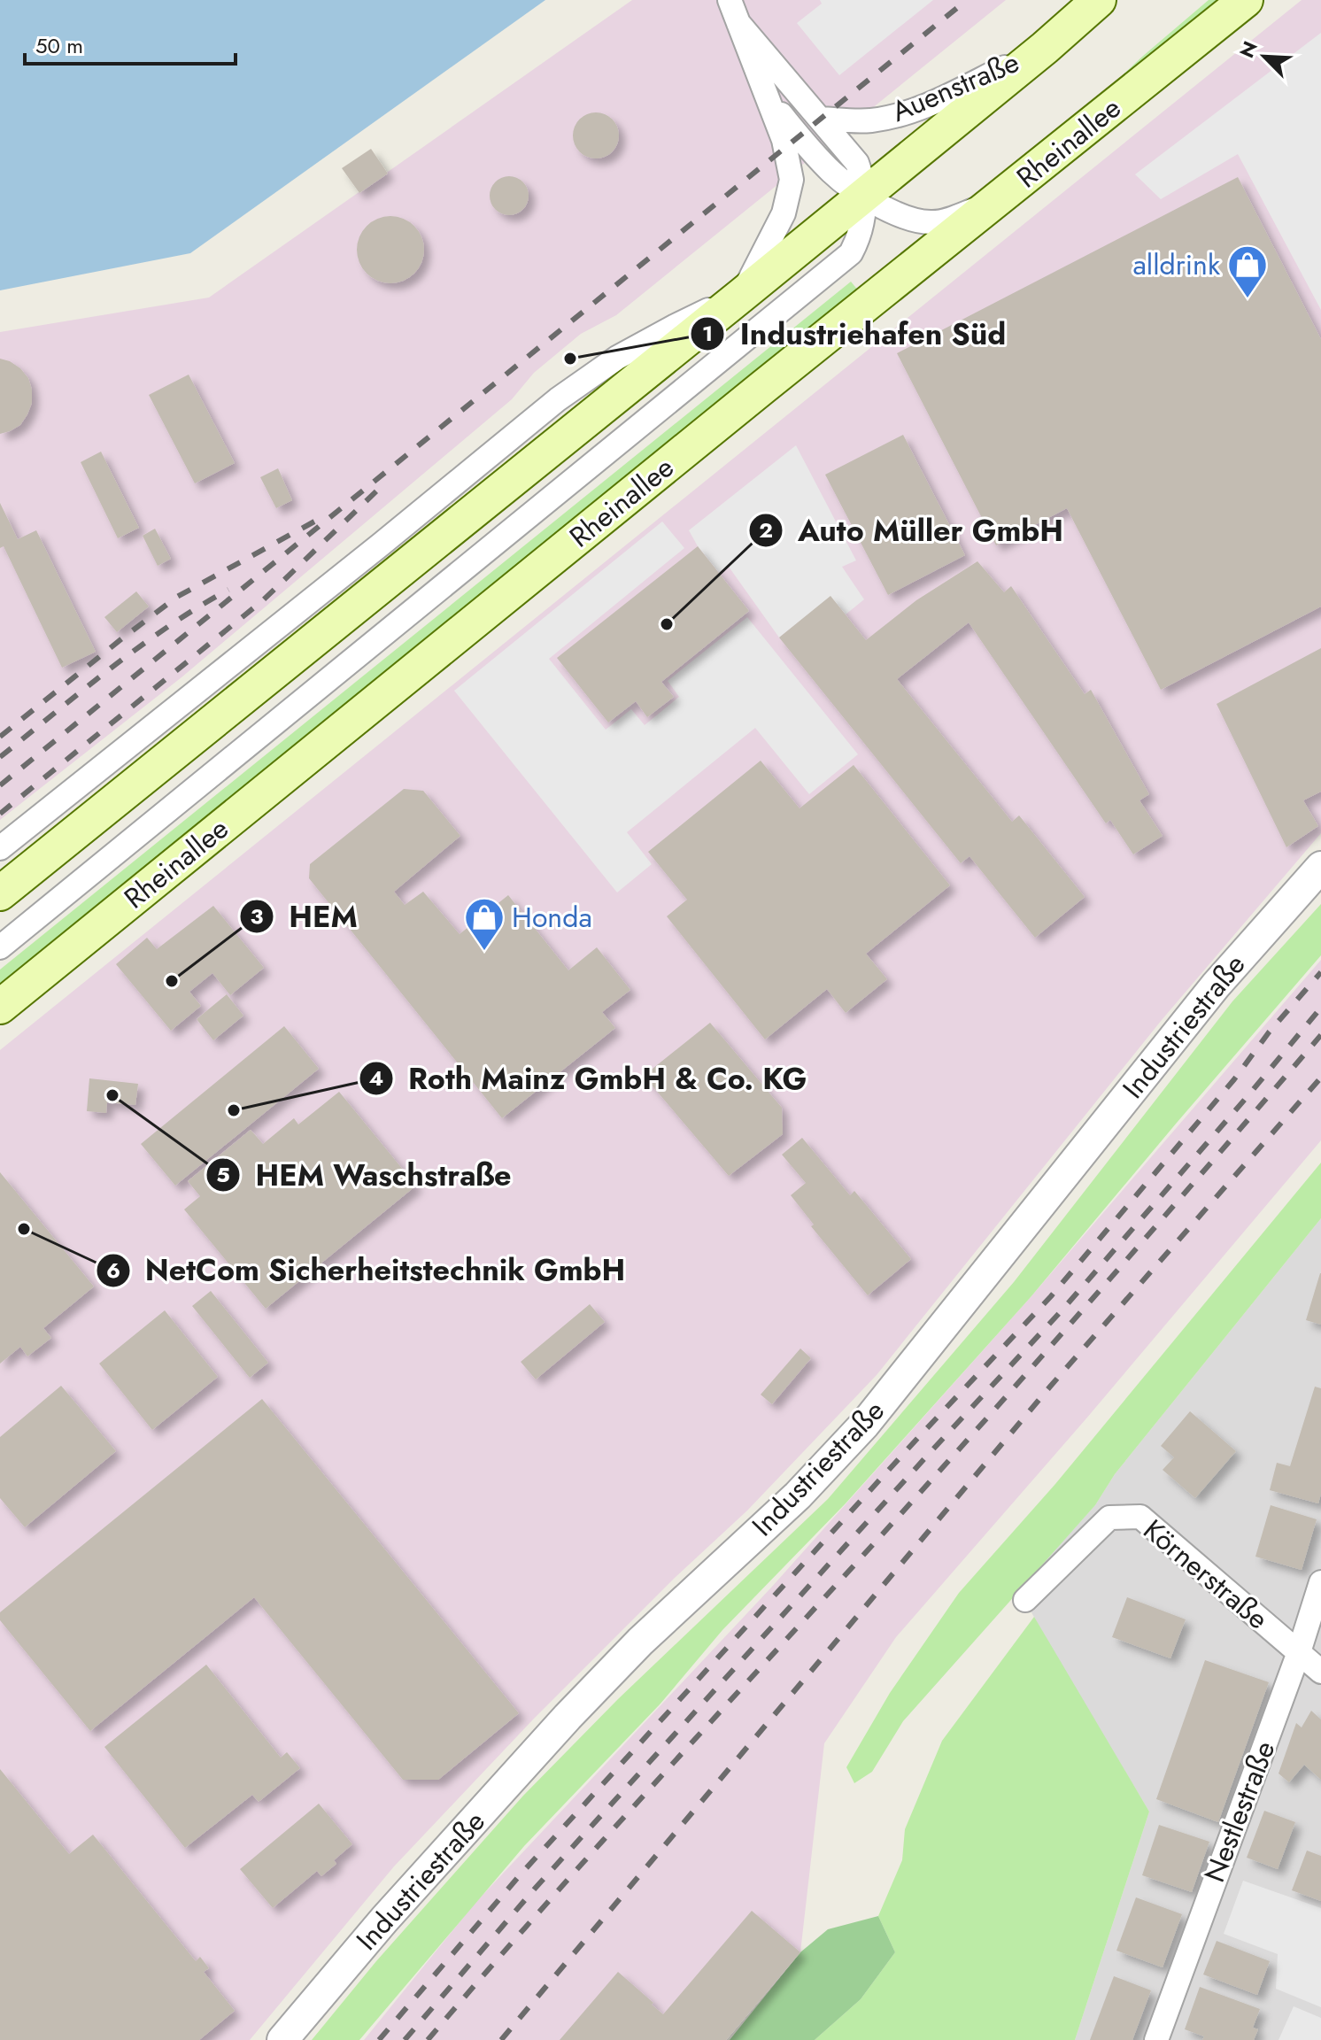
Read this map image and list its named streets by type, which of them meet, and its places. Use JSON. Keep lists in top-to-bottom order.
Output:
{
  "streets": {
    "main road": ["Rheinallee"],
    "street": [
      "Auenstraße",
      "Industriestraße",
      "Körnerstraße",
      "Nestlestraße"
    ]
  },
  "crossings": [
    ["Körnerstraße", "Nestlestraße"]
  ],
  "places": {
    "shop": ["alldrink", "Honda"],
    "other": [
      "Industriehafen Süd",
      "Auto Müller GmbH",
      "HEM",
      "HEM Waschstraße",
      "Roth Mainz GmbH & Co. KG",
      "NetCom Sicherheitstechnik GmbH"
    ]
  },
  "scale_bar": "50 m",
  "north": "top left"
}
